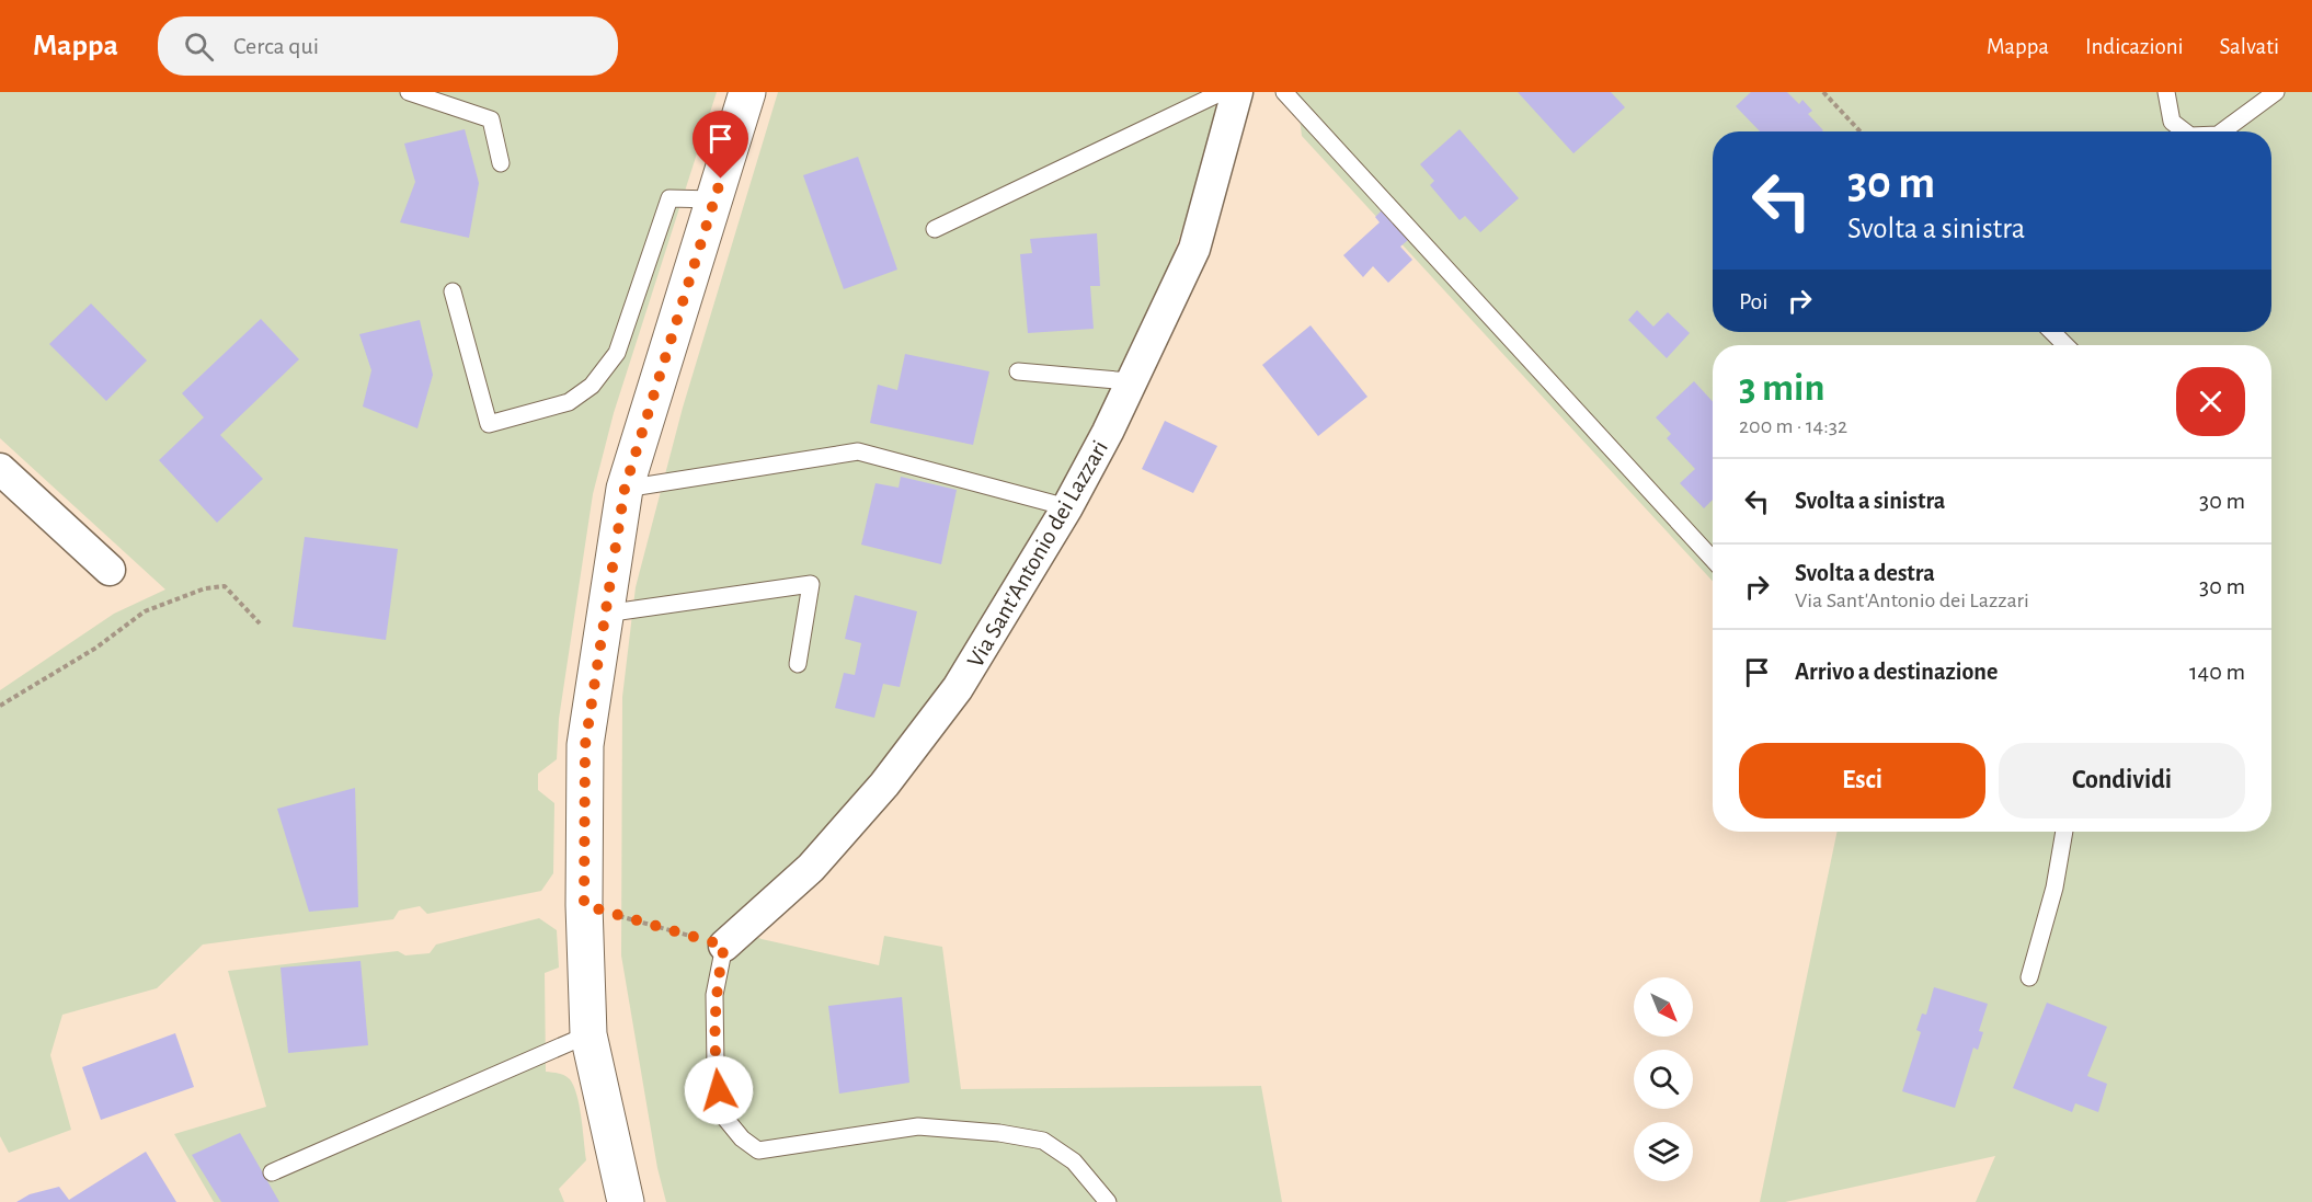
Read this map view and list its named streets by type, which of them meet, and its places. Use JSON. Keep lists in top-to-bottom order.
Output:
{
  "streets": {
    "street": ["Via Sant'Antonio dei Lazzari"]
  },
  "north": "bottom right",
  "page": {
    "header": "Mappa",
    "search": "Cerca qui",
    "nav": ["Mappa", "Indicazioni", "Salvati"],
    "turn": ["30 m", "Svolta a sinistra"],
    "then": "Poi",
    "heading": ["3 min", "200 m · 14:32"],
    "list": [
      {
        "name": "Svolta a sinistra",
        "value": "30 m"
      },
      {
        "name": "Svolta a destra",
        "note": "Via Sant'Antonio dei Lazzari",
        "value": "30 m"
      },
      {
        "name": "Arrivo a destinazione",
        "value": "140 m"
      }
    ],
    "buttons": ["Esci", "Condividi"]
  }
}
